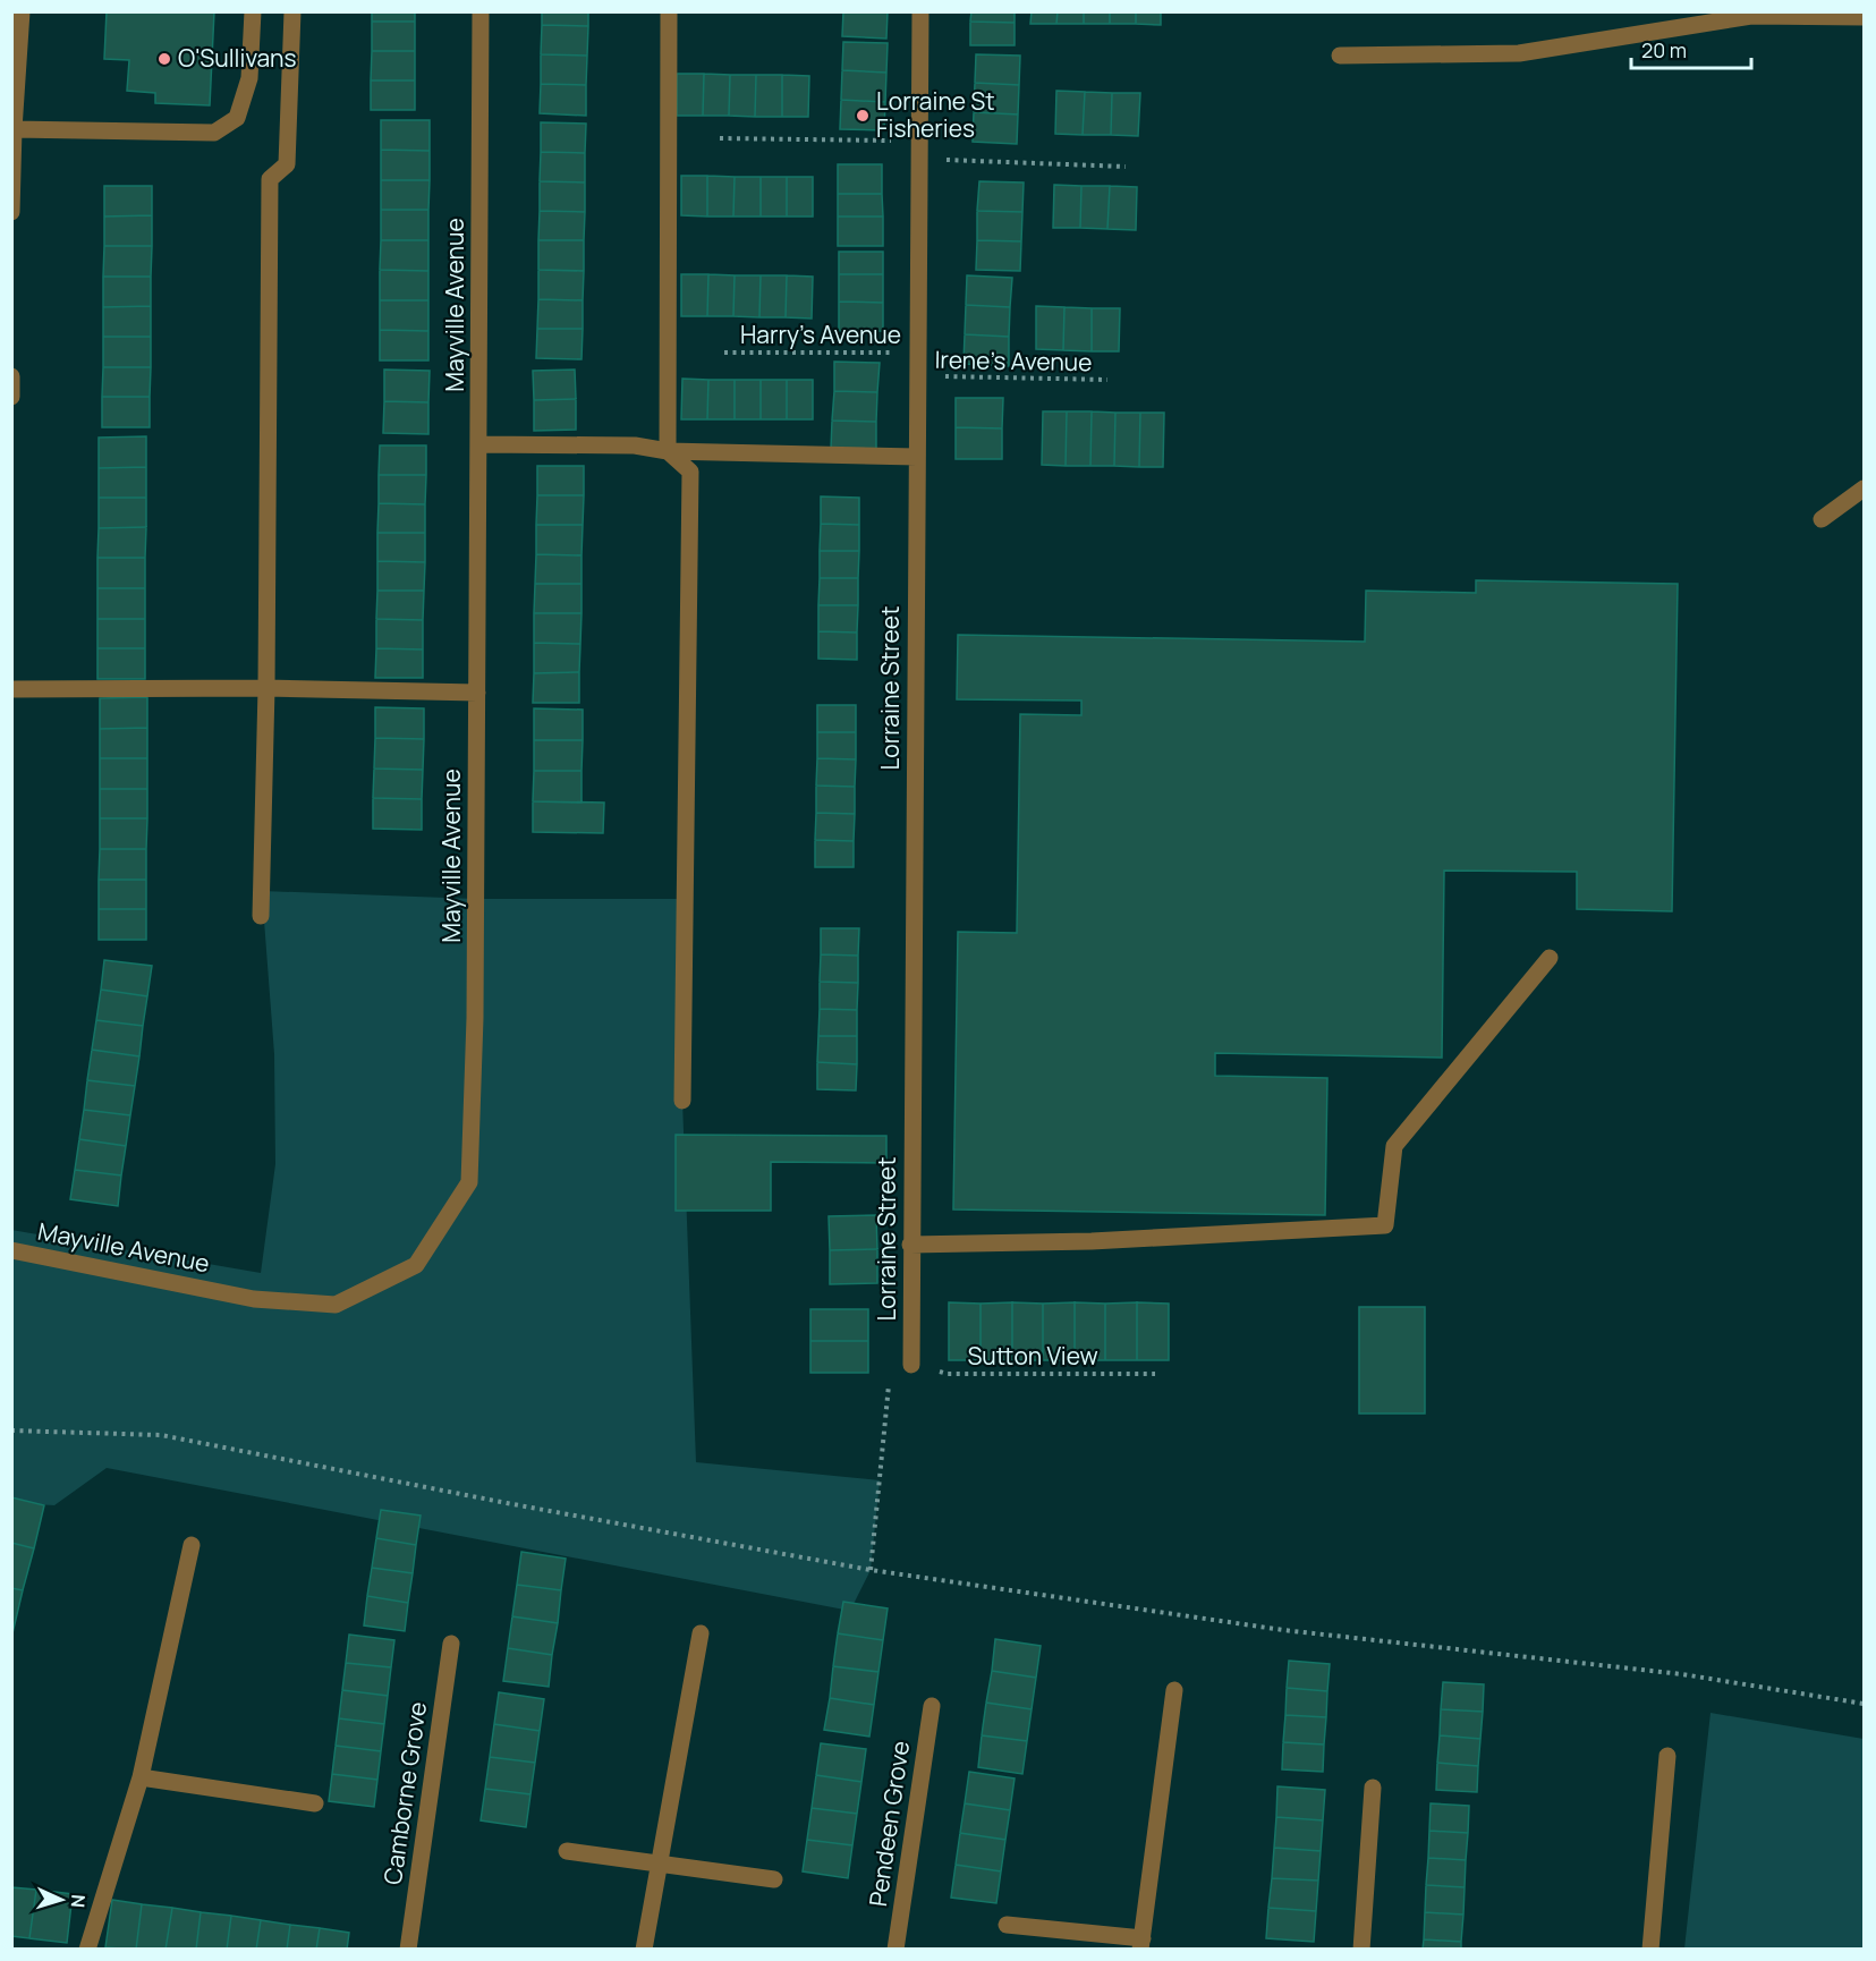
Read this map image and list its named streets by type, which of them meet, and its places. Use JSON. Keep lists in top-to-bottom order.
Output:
{
  "streets": {
    "street": [
      "Mayville Avenue",
      "Lorraine Street",
      "Camborne Grove",
      "Pendeen Grove"
    ],
    "path": ["Harry's Avenue", "Irene's Avenue", "Sutton View"]
  },
  "crossings": [
    ["Harry's Avenue", "Lorraine Street"],
    ["Irene's Avenue", "Lorraine Street"],
    ["Lorraine Street", "Sutton View"]
  ],
  "places": ["O'Sullivans", "Lorraine St Fisheries"],
  "scale_bar": "20 m",
  "north": "right"
}
